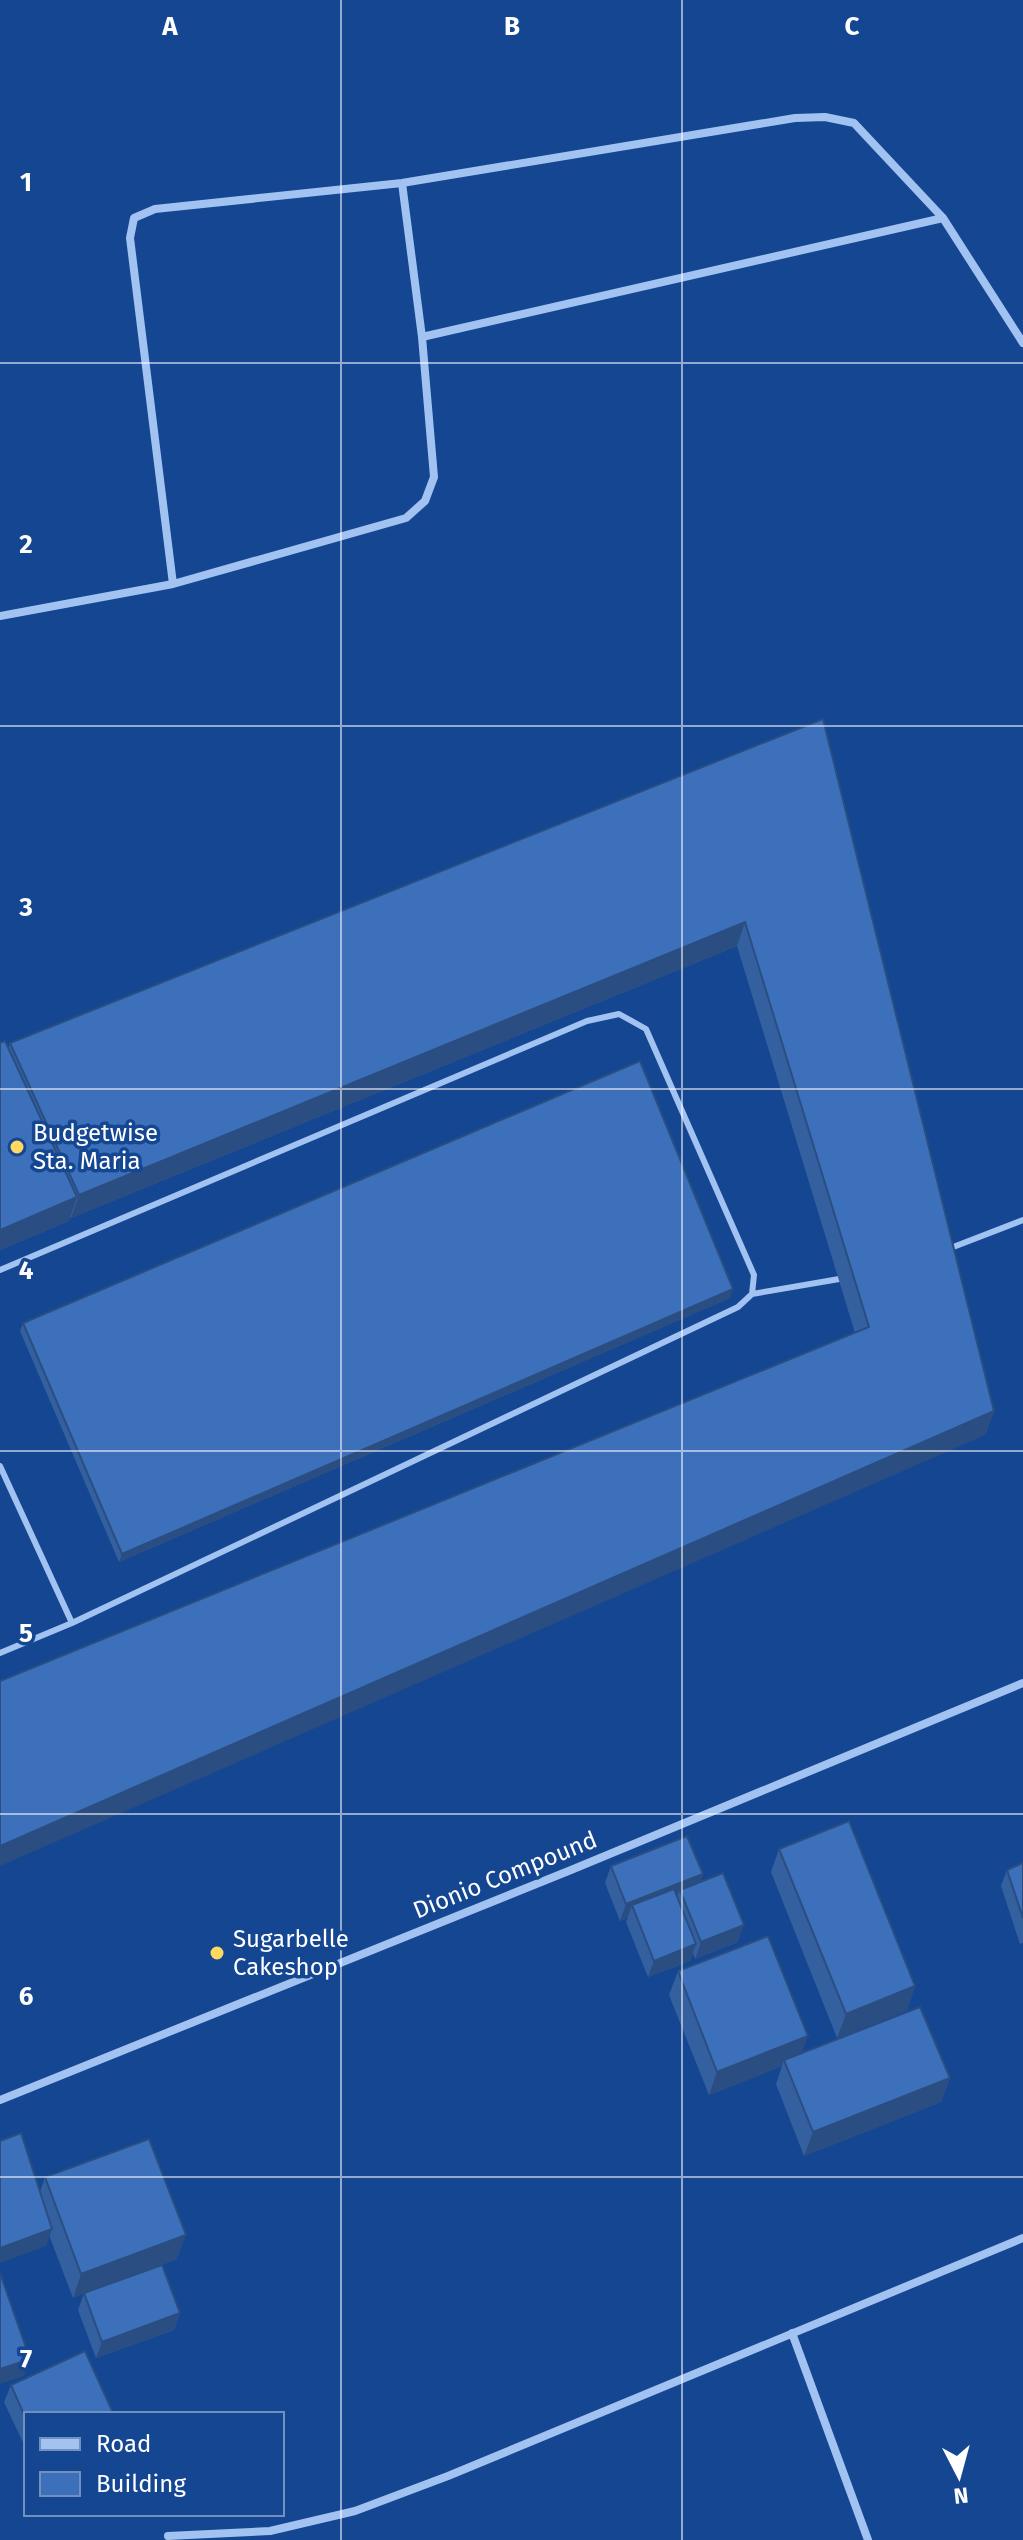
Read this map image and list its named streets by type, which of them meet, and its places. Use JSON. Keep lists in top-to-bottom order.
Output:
{
  "streets": {
    "street": ["Dionio Compound"]
  },
  "places": ["Budgetwise Sta. Maria", "Sugarbelle Cakeshop"],
  "legend": ["Road", "Building"],
  "north": "bottom",
  "grid": {
    "columns": ["A", "B", "C"],
    "rows": [
      "1",
      "2",
      "3",
      "4",
      "5",
      "6",
      "7"
    ]
  }
}
